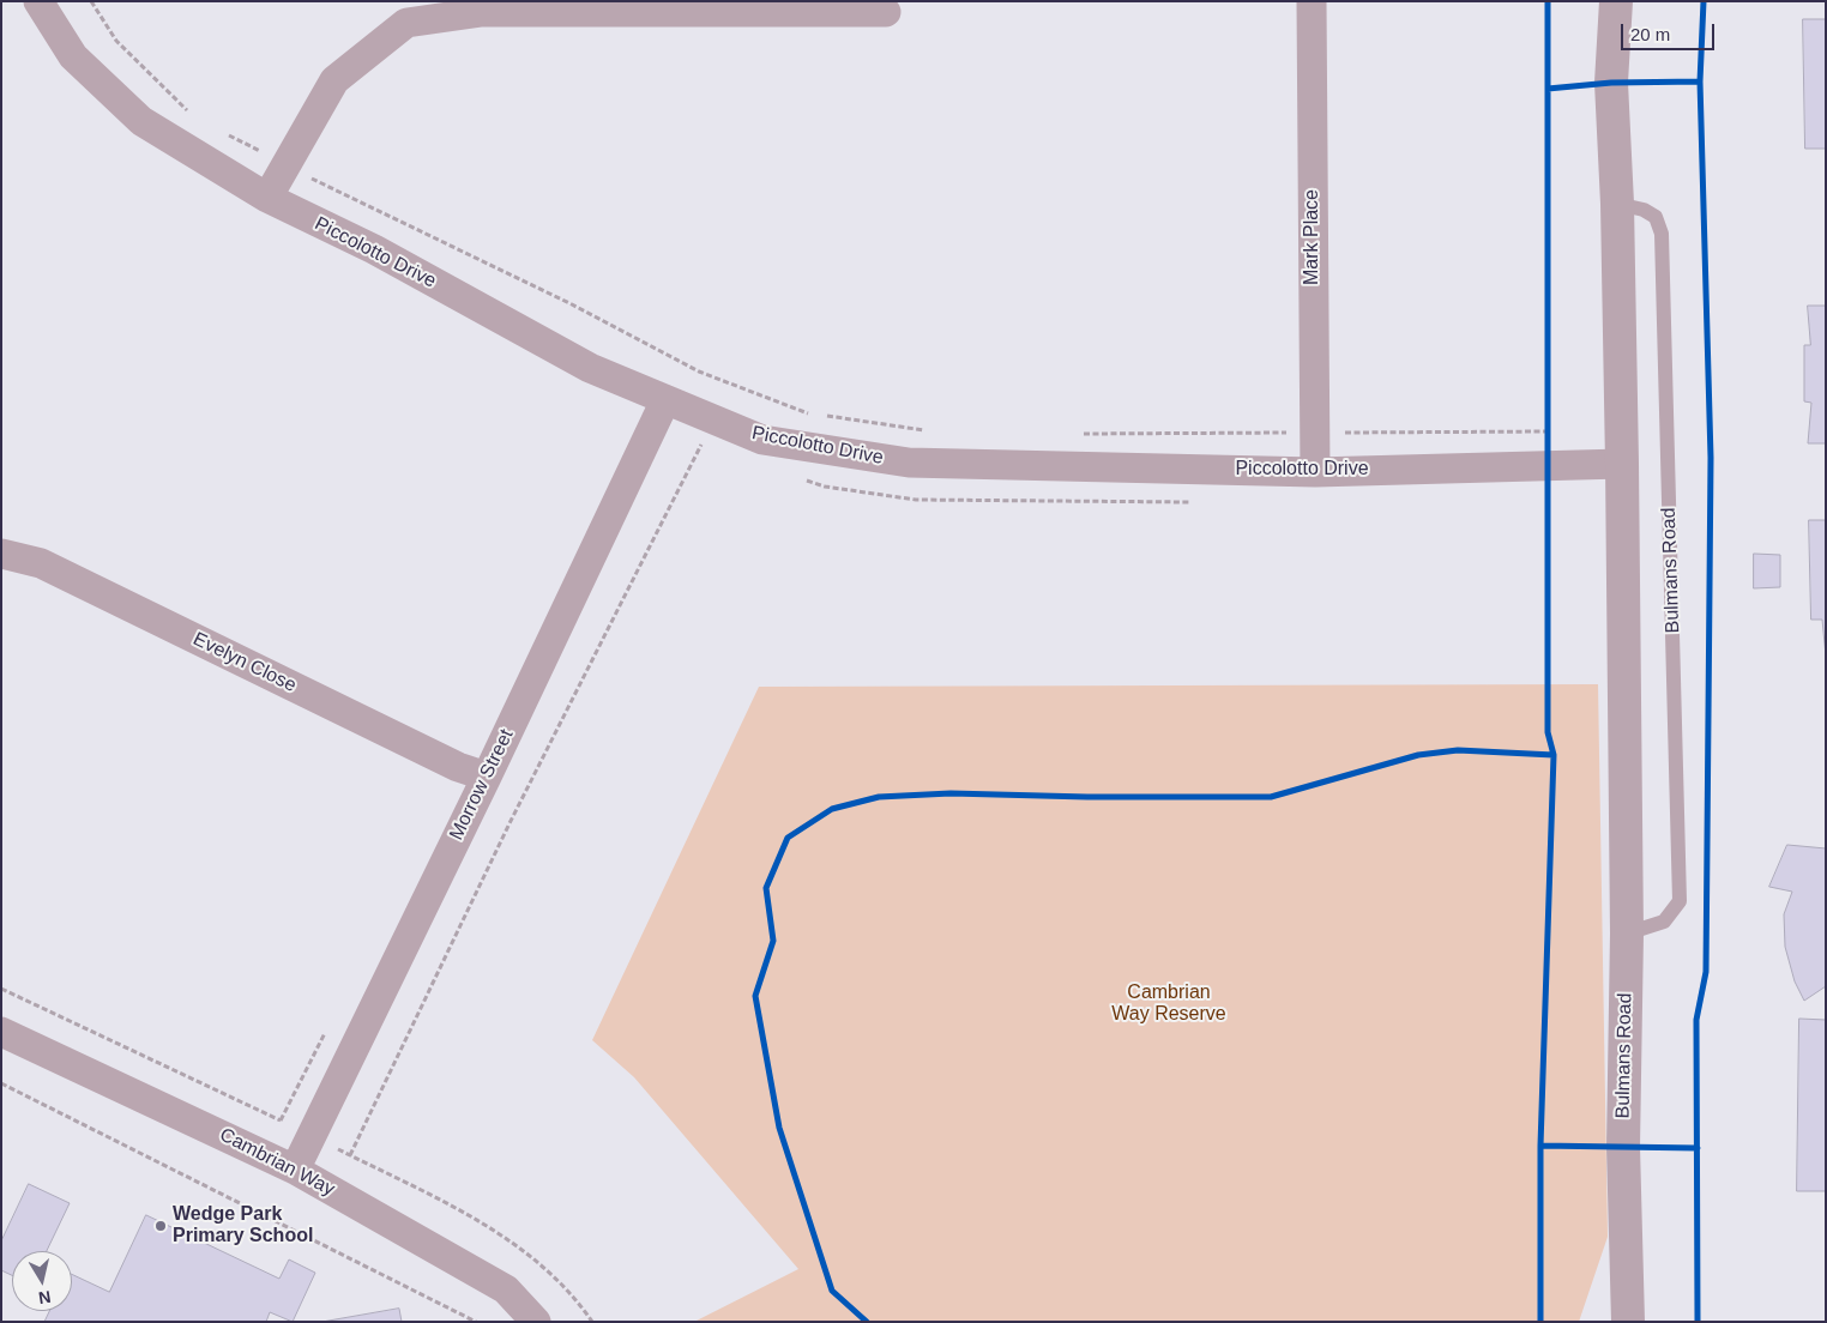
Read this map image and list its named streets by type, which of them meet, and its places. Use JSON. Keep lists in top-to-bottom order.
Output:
{
  "streets": {
    "street": [
      "Mark Place",
      "Piccolotto Drive",
      "Bulmans Road",
      "Evelyn Close",
      "Morrow Street",
      "Cambrian Way"
    ]
  },
  "crossings": [
    ["Mark Place", "Piccolotto Drive"],
    ["Piccolotto Drive", "Bulmans Road"],
    ["Piccolotto Drive", "Morrow Street"],
    ["Evelyn Close", "Morrow Street"],
    ["Morrow Street", "Cambrian Way"]
  ],
  "parks": ["Cambrian Way Reserve"],
  "places": ["Wedge Park Primary School"],
  "scale_bar": "20 m",
  "north": "bottom"
}
